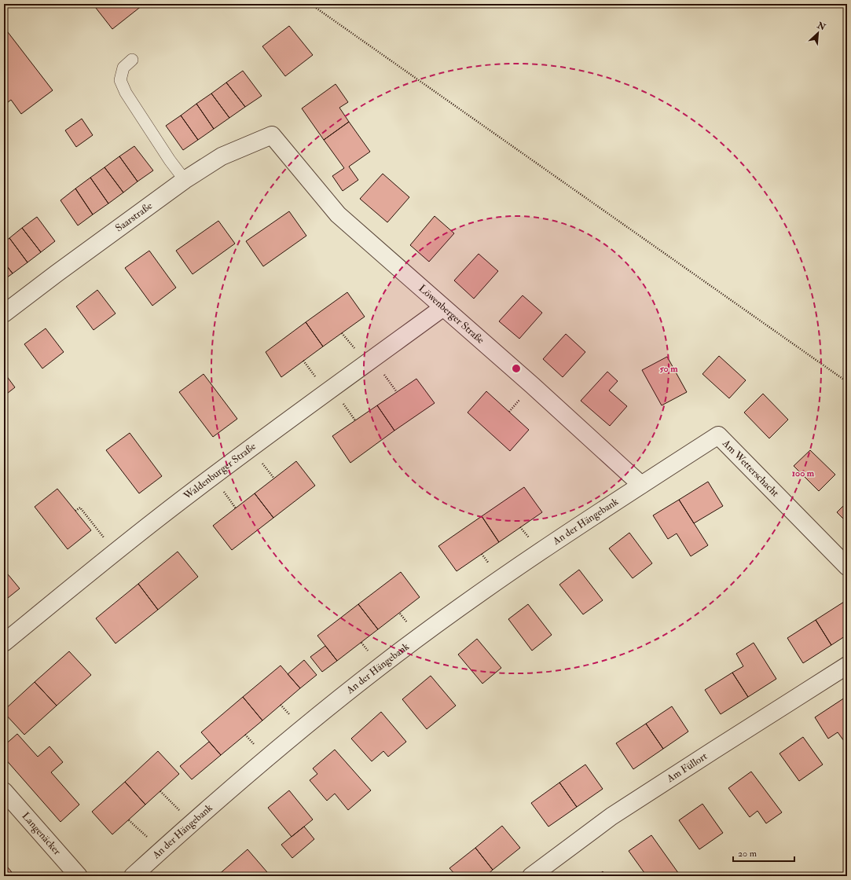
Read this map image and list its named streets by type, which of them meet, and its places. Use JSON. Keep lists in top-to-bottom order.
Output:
{
  "streets": {
    "street": [
      "Saarstraße",
      "Löwenberger Straße",
      "Am Wetterschacht",
      "Waldenburger Straße",
      "An der Hängebank",
      "Am Füllort",
      "Langenäcker"
    ]
  },
  "crossings": [
    ["Saarstraße", "Löwenberger Straße"],
    ["Löwenberger Straße", "Am Wetterschacht"],
    ["Löwenberger Straße", "Waldenburger Straße"],
    ["Löwenberger Straße", "An der Hängebank"],
    ["Am Wetterschacht", "An der Hängebank"]
  ],
  "scale_bar": "20 m",
  "north": "top right",
  "rings": ["50 m", "100 m"]
}
